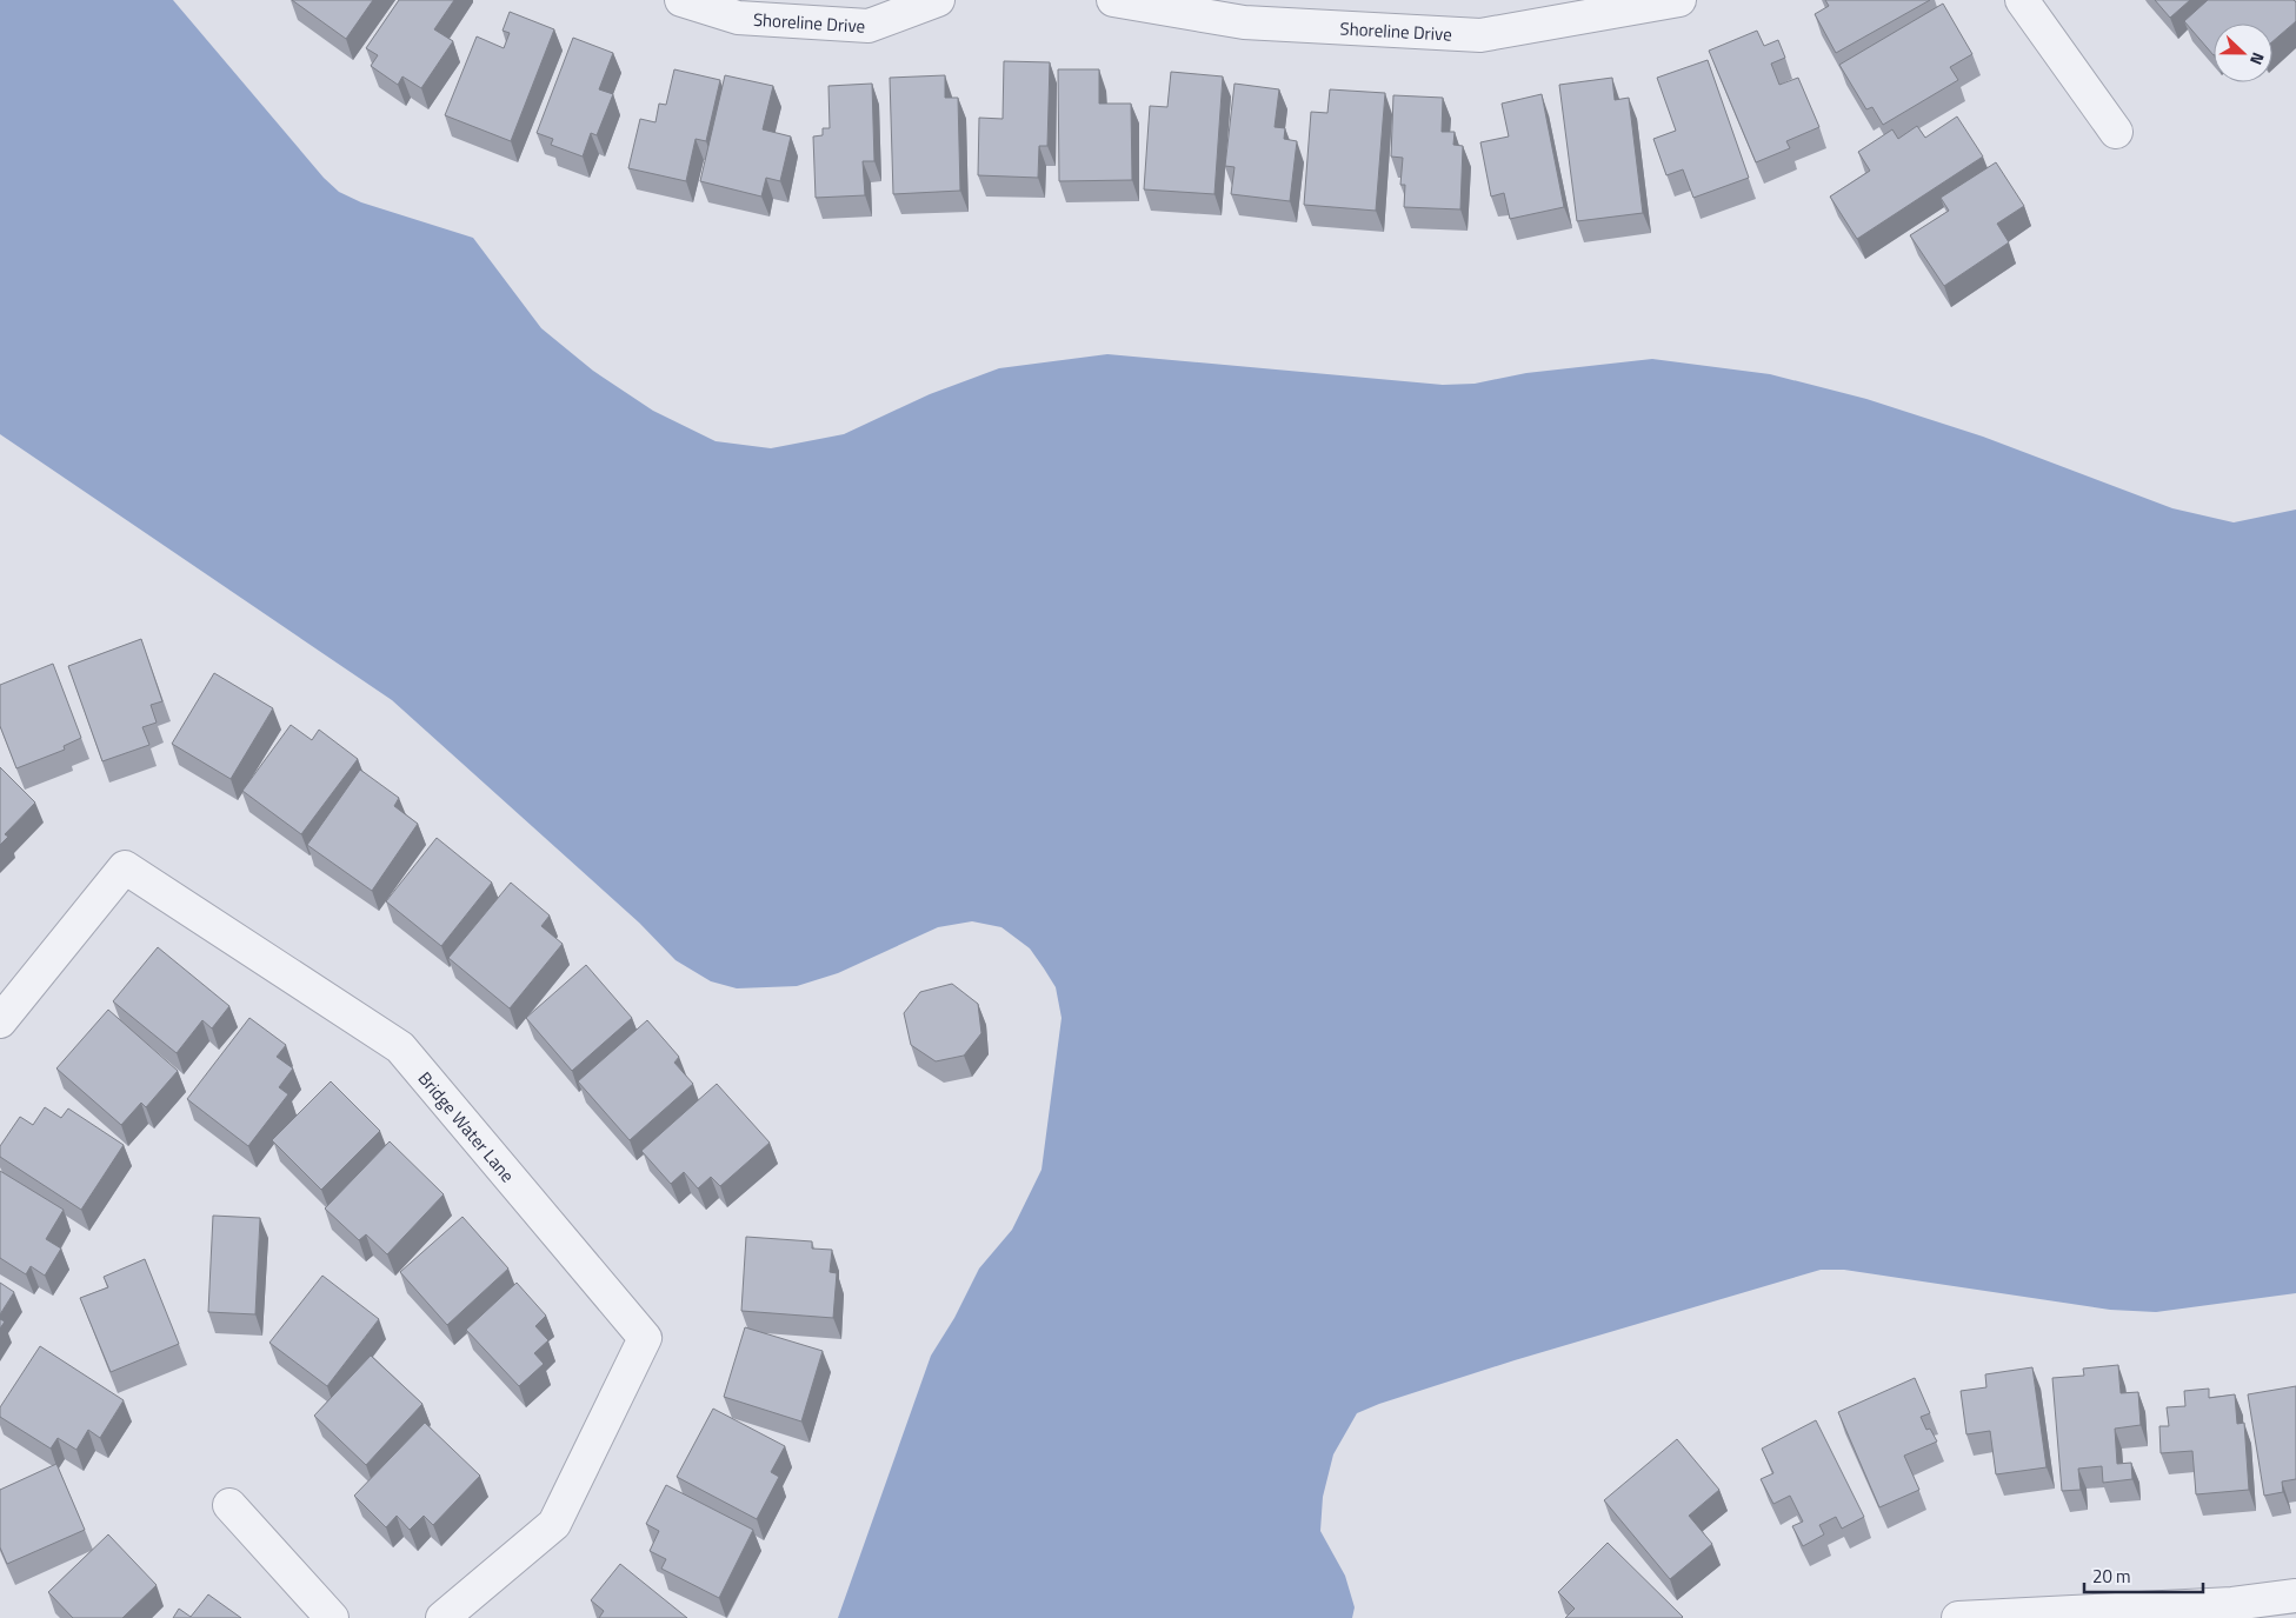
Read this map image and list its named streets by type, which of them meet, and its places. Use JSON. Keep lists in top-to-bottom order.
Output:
{
  "streets": {
    "street": ["Shoreline Drive", "Bridge Water Lane"]
  },
  "scale_bar": "20 m",
  "north": "right"
}
